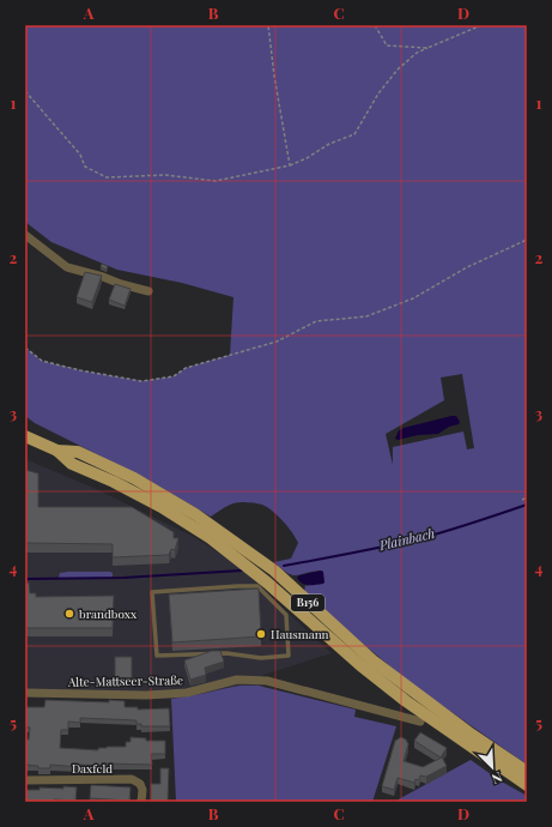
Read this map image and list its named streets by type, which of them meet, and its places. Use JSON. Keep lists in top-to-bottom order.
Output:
{
  "streets": {
    "main road": ["B156"],
    "street": ["Alte-Mattseer-Straße", "Daxfeld"]
  },
  "water": ["Plainbach"],
  "places": ["brandboxx", "Hausmann"],
  "north": "bottom right",
  "grid": {
    "columns": [
      "A",
      "B",
      "C",
      "D"
    ],
    "rows": [
      "1",
      "2",
      "3",
      "4",
      "5"
    ]
  }
}
